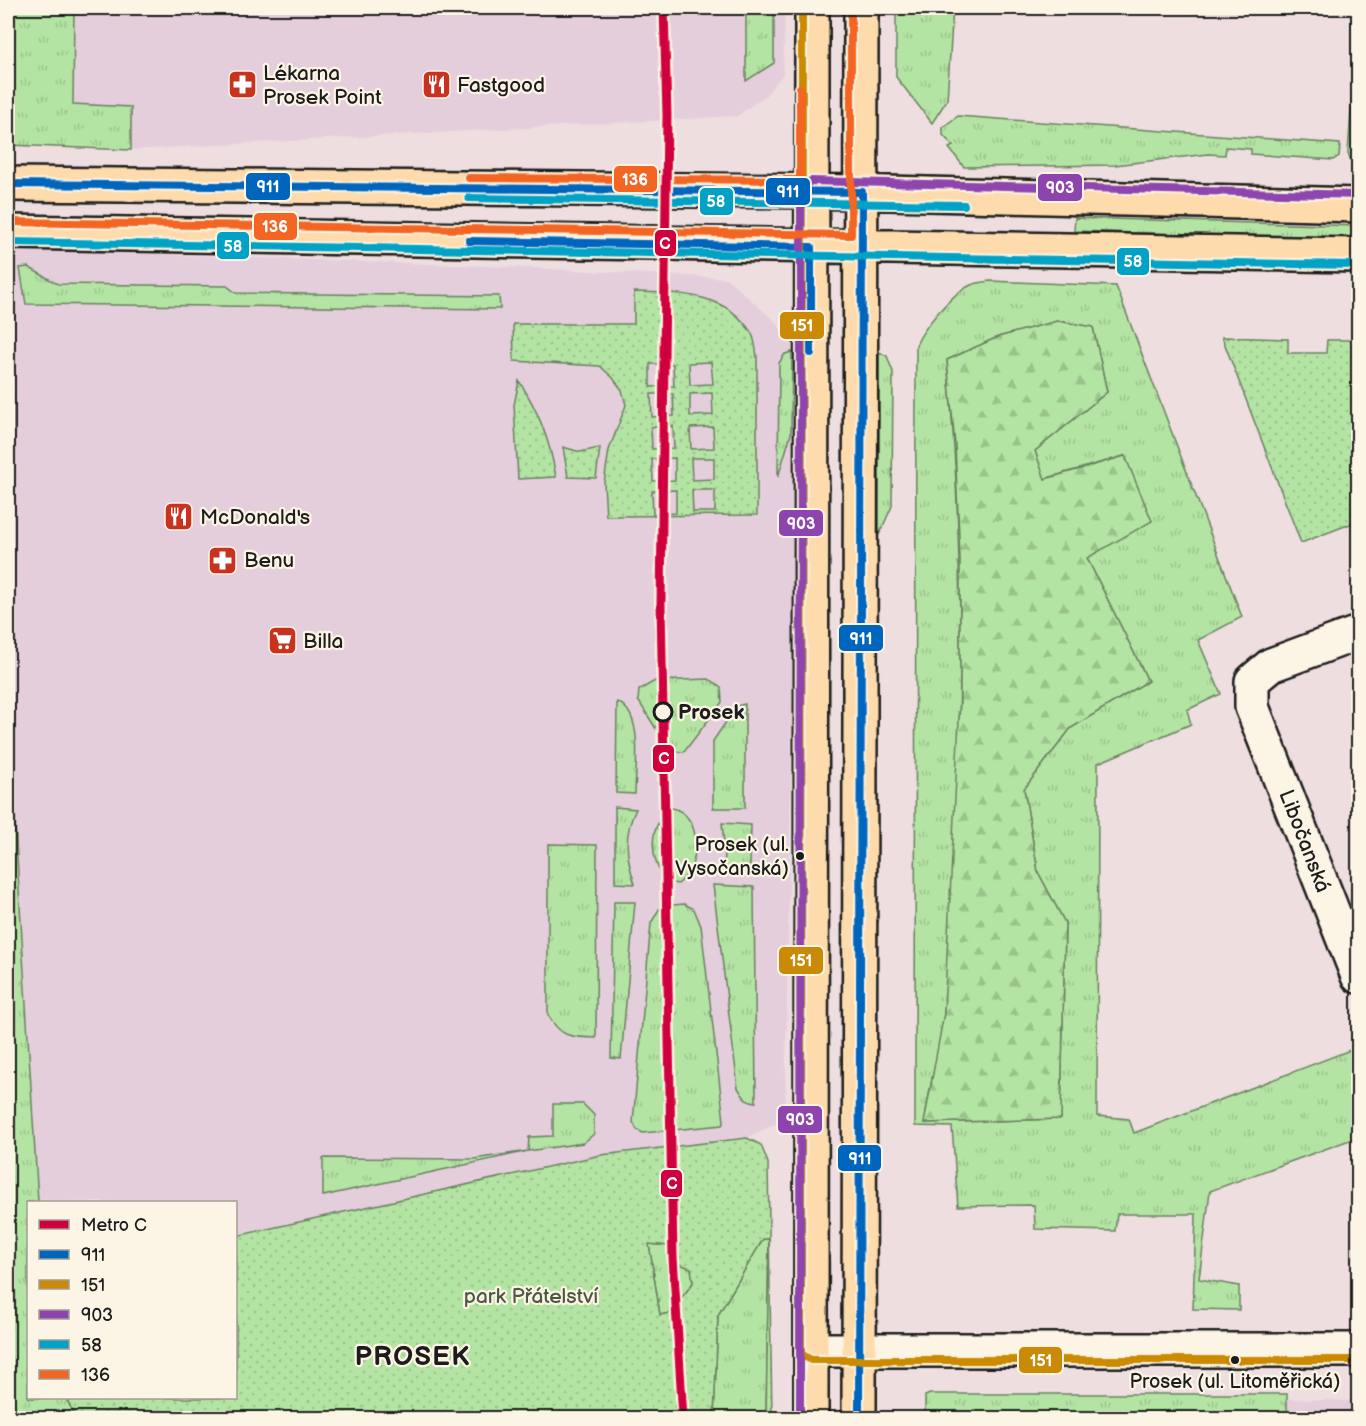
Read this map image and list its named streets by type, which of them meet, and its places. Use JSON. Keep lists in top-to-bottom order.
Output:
{
  "streets": {
    "street": ["Libočanská"]
  },
  "districts": ["PROSEK"],
  "parks": ["park Přátelství"],
  "places": {
    "pharmacy": ["Lékarna Prosek Point", "Benu"],
    "restaurant": ["Fastgood", "McDonald's"],
    "supermarket": ["Billa"],
    "other": ["Prosek", "Prosek (ul. Vysočanská)", "Prosek (ul. Litoměřická)"]
  },
  "lines": [
    "metro line C",
    "transit line 151",
    "transit line 136",
    "transit line 903",
    "transit line 911",
    "transit line 58"
  ],
  "legend": [
    "Metro C",
    "911",
    "151",
    "903",
    "58",
    "136"
  ]
}
